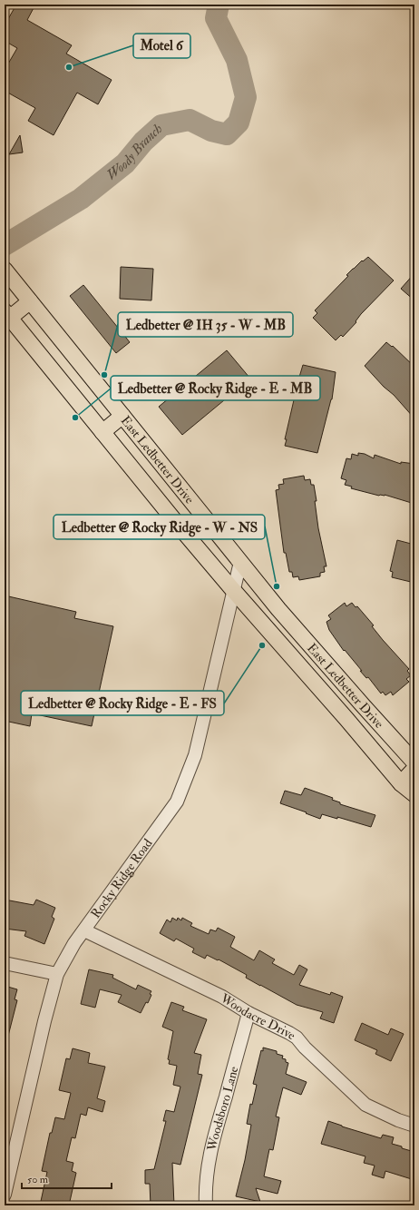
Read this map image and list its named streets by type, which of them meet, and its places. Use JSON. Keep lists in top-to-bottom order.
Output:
{
  "streets": {
    "main road": ["East Ledbetter Drive"],
    "street": ["Rocky Ridge Road", "Woodacre Drive", "Woodsboro Lane"]
  },
  "crossings": [
    ["East Ledbetter Drive", "Rocky Ridge Road"],
    ["Rocky Ridge Road", "Woodacre Drive"],
    ["Woodacre Drive", "Woodsboro Lane"]
  ],
  "water": ["Woody Branch"],
  "places": [
    "Motel 6",
    "Ledbetter @ IH 35 - W - MB",
    "Ledbetter @ Rocky Ridge - E - MB",
    "Ledbetter @ Rocky Ridge - W - NS",
    "Ledbetter @ Rocky Ridge - E - FS"
  ],
  "scale_bar": "50 m"
}
